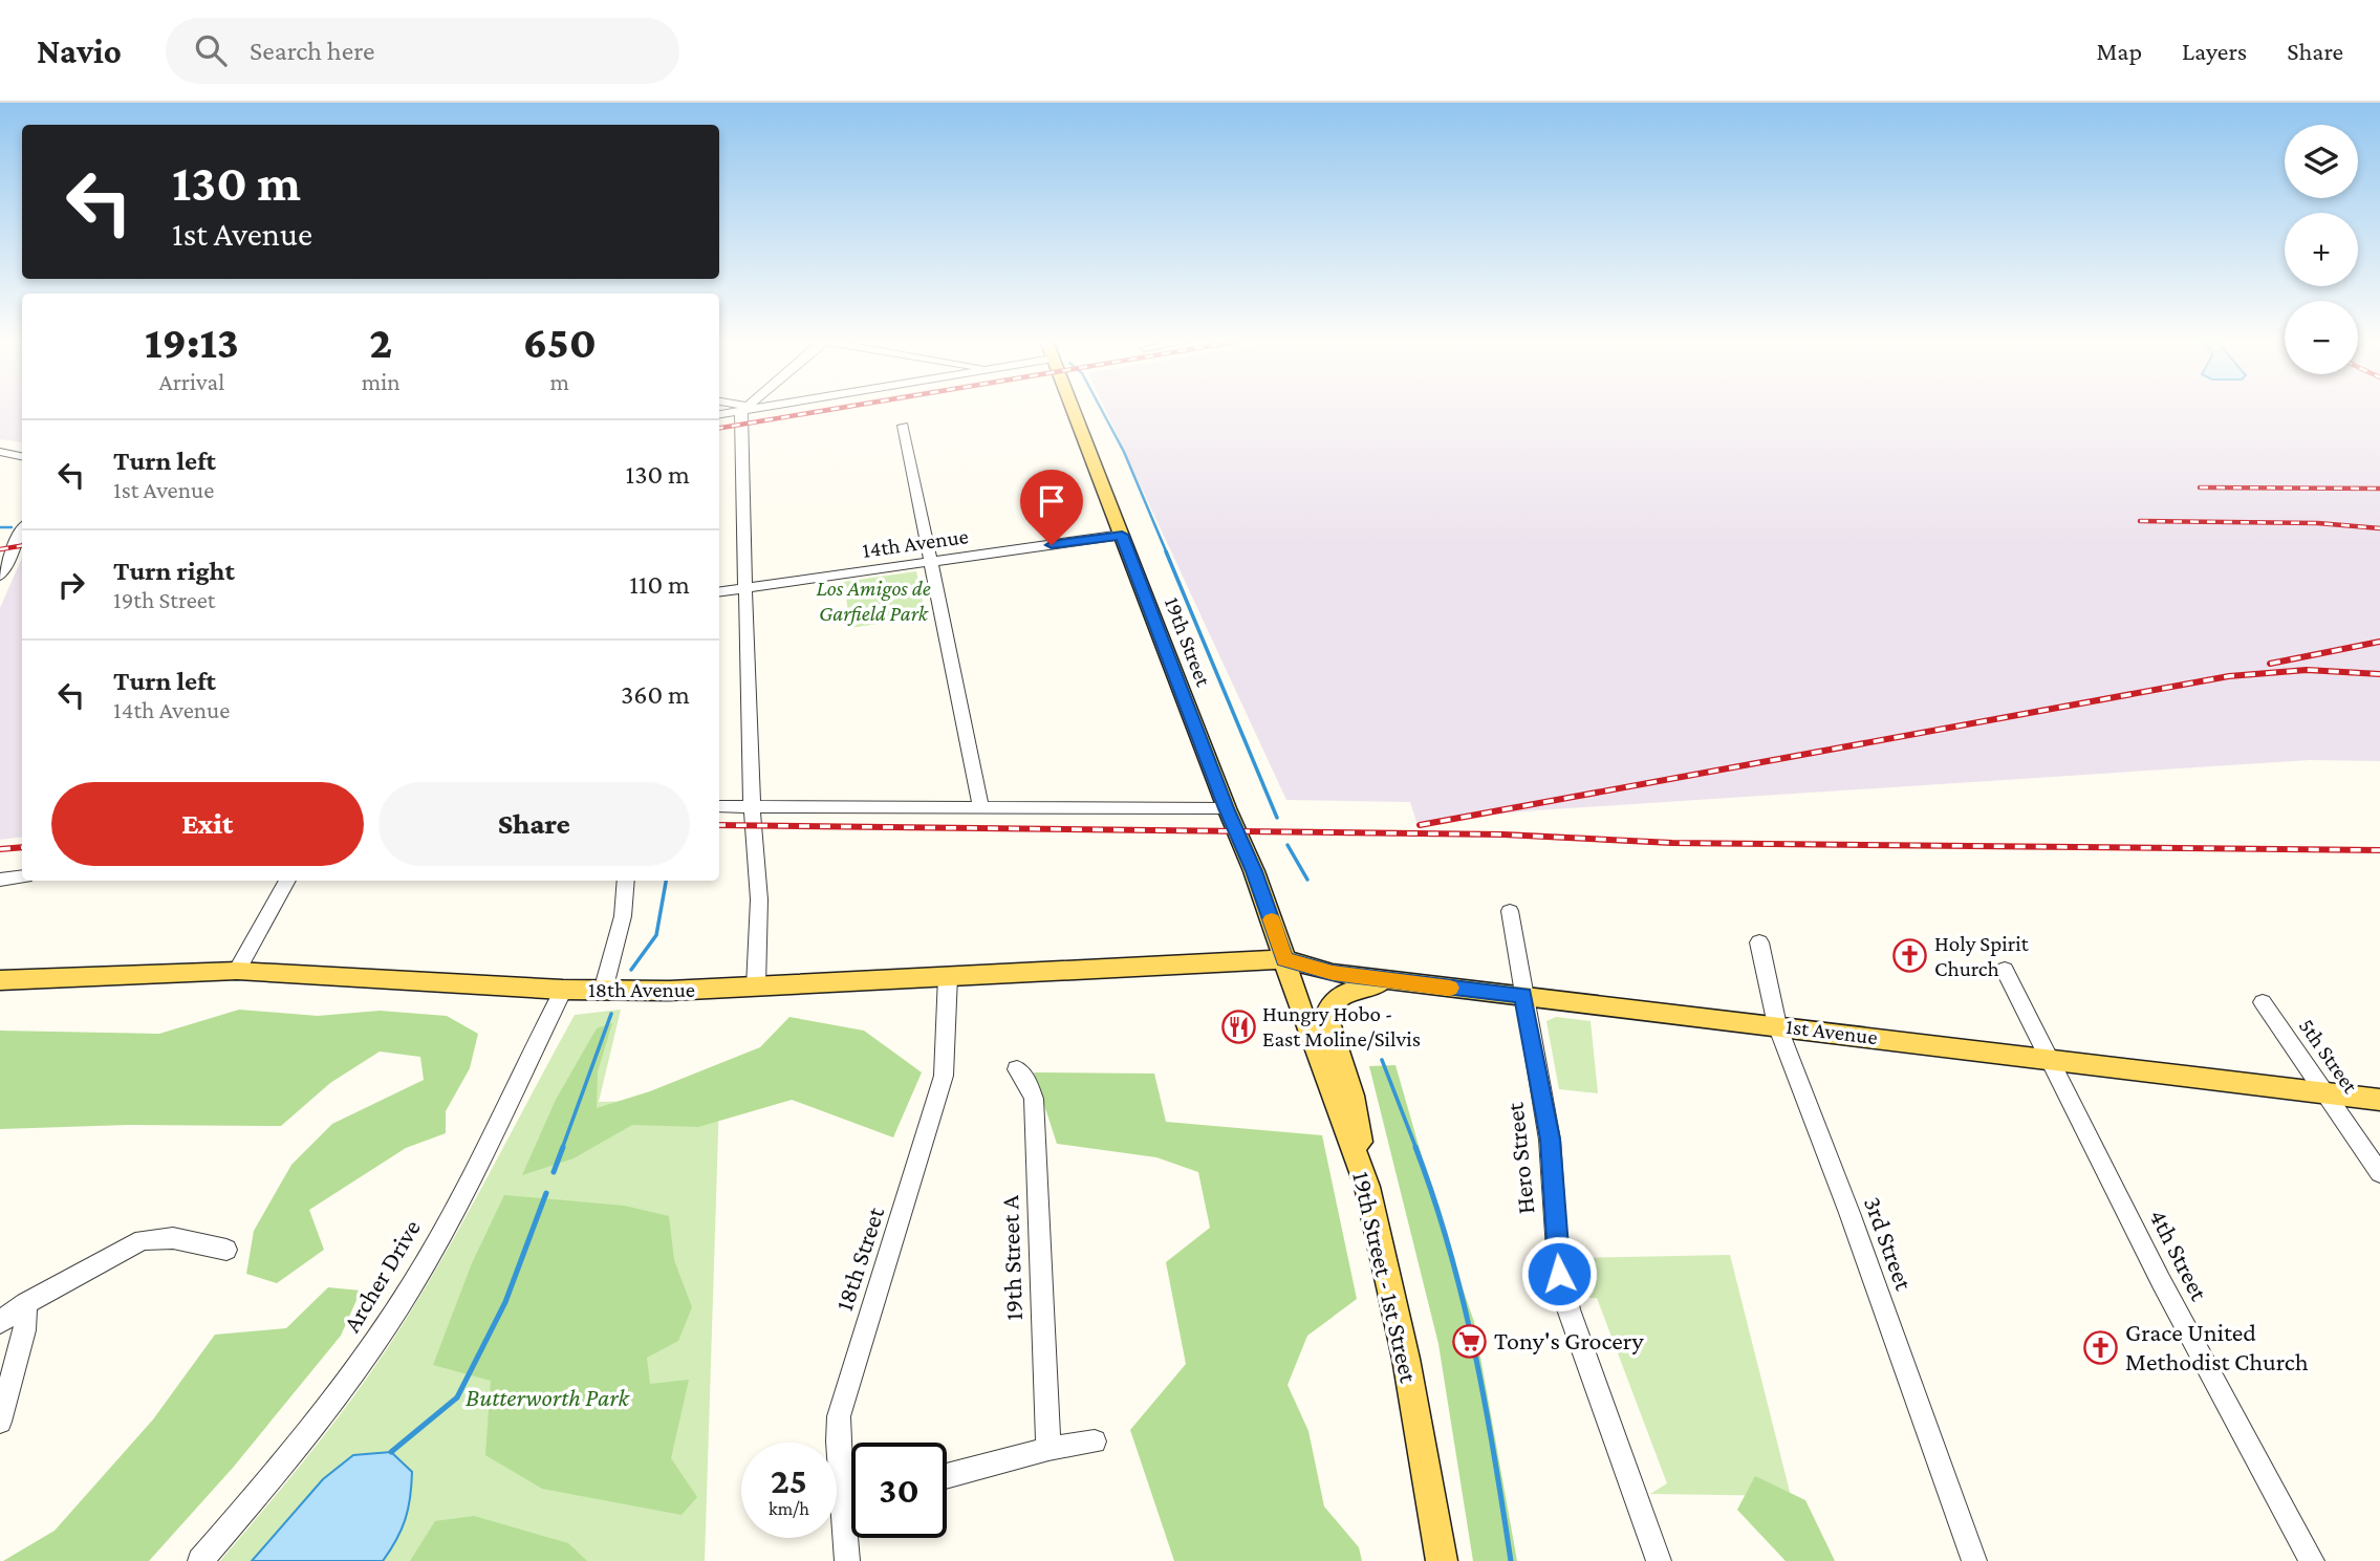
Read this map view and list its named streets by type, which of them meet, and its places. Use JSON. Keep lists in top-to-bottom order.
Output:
{
  "streets": {
    "main road": [
      "19th Street",
      "18th Avenue",
      "1st Avenue",
      "19th Street - 1st Street"
    ],
    "street": [
      "14th Avenue",
      "5th Street",
      "Hero Street",
      "3rd Street",
      "4th Street",
      "19th Street A",
      "18th Street",
      "Archer Drive"
    ]
  },
  "crossings": [
    ["14th Avenue", "19th Street"],
    ["19th Street", "18th Avenue"],
    ["19th Street", "1st Avenue"],
    ["19th Street", "19th Street - 1st Street"],
    ["18th Avenue", "1st Avenue"],
    ["18th Avenue", "18th Street"],
    ["18th Avenue", "Archer Drive"],
    ["18th Avenue", "19th Street - 1st Street"],
    ["1st Avenue", "5th Street"],
    ["1st Avenue", "Hero Street"],
    ["1st Avenue", "3rd Street"],
    ["1st Avenue", "4th Street"],
    ["1st Avenue", "19th Street - 1st Street"]
  ],
  "parks": ["Los Amigos de Garfield Park", "Butterworth Park"],
  "places": {
    "church": ["Holy Spirit Church", "Grace United Methodist Church"],
    "restaurant": ["Hungry Hobo - East Moline/Silvis"],
    "supermarket": ["Tony's Grocery"]
  },
  "page": {
    "header": "Navio",
    "search": "Search here",
    "nav": ["Map", "Layers", "Share"],
    "map_buttons": ["+", "−"],
    "turn": ["130 m", "1st Avenue"],
    "eta": [
      "19:13",
      "Arrival",
      "2",
      "min",
      "650",
      "m"
    ],
    "list": [
      {
        "name": "Turn left",
        "note": "1st Avenue",
        "value": "130 m"
      },
      {
        "name": "Turn right",
        "note": "19th Street",
        "value": "110 m"
      },
      {
        "name": "Turn left",
        "note": "14th Avenue",
        "value": "360 m"
      }
    ],
    "buttons": ["Exit", "Share"],
    "speed": "25 km/h",
    "limit": "30"
  }
}
